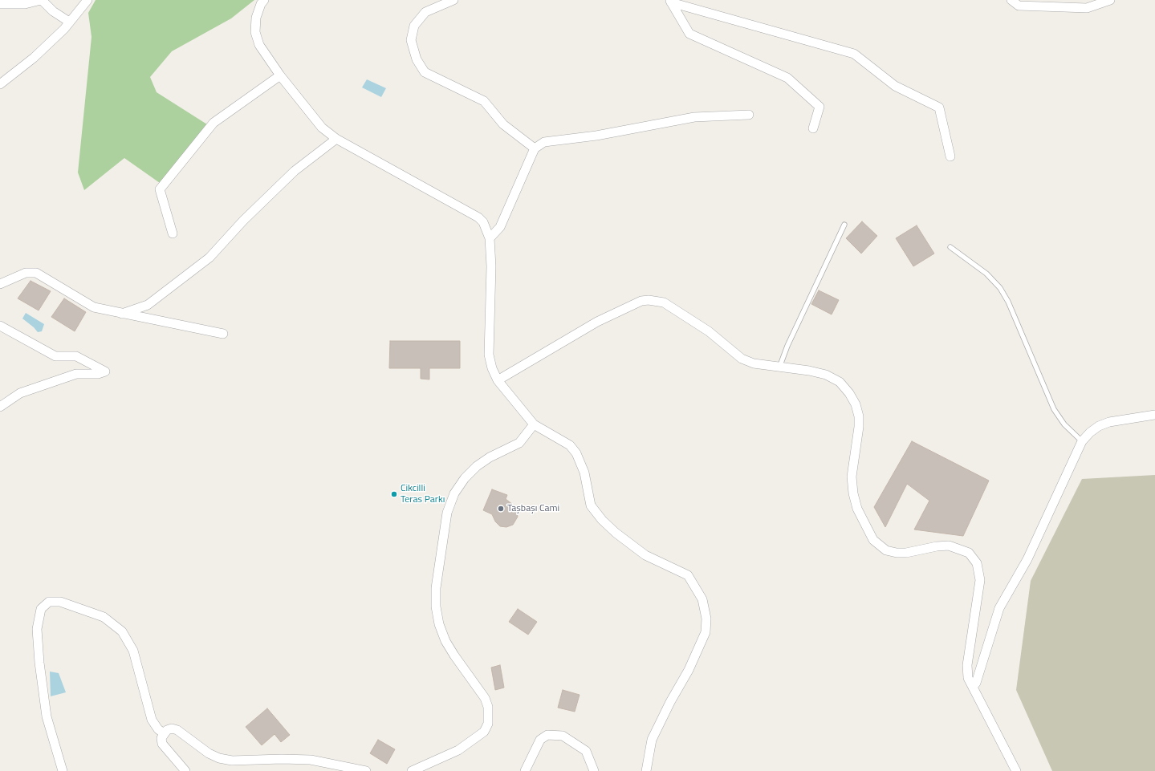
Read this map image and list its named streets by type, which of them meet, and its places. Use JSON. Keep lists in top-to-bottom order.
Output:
{
  "places": ["Cikcilli Teras Parkı", "Taşbaşı Cami"]
}
